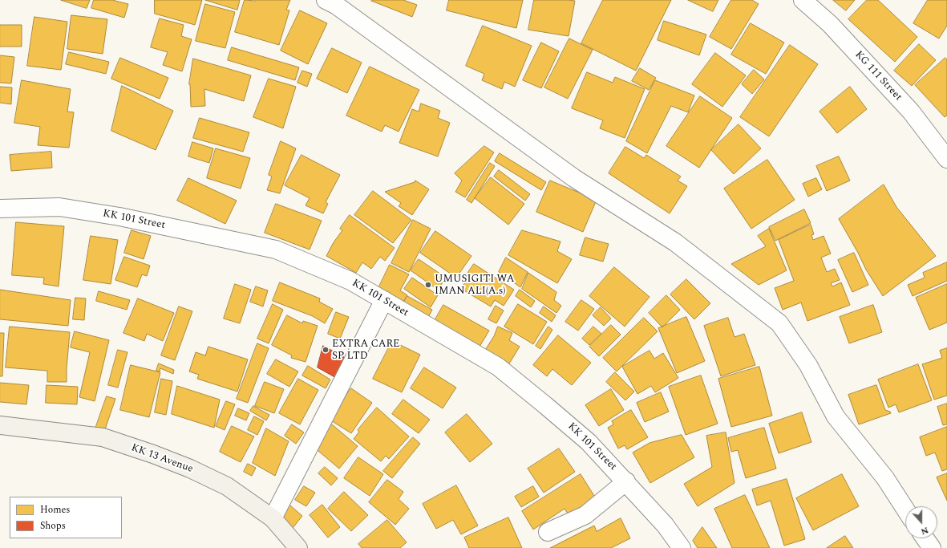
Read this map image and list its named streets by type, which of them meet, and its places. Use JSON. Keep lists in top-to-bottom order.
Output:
{
  "streets": {
    "main road": ["KK 13 Avenue"],
    "street": ["KG 111 Street", "KK 101 Street"]
  },
  "places": ["UMUSIGITI WA IMAN ALI(A.s)", "EXTRA CARE SP LTD"],
  "legend": ["Homes", "Shops"],
  "north": "bottom"
}
